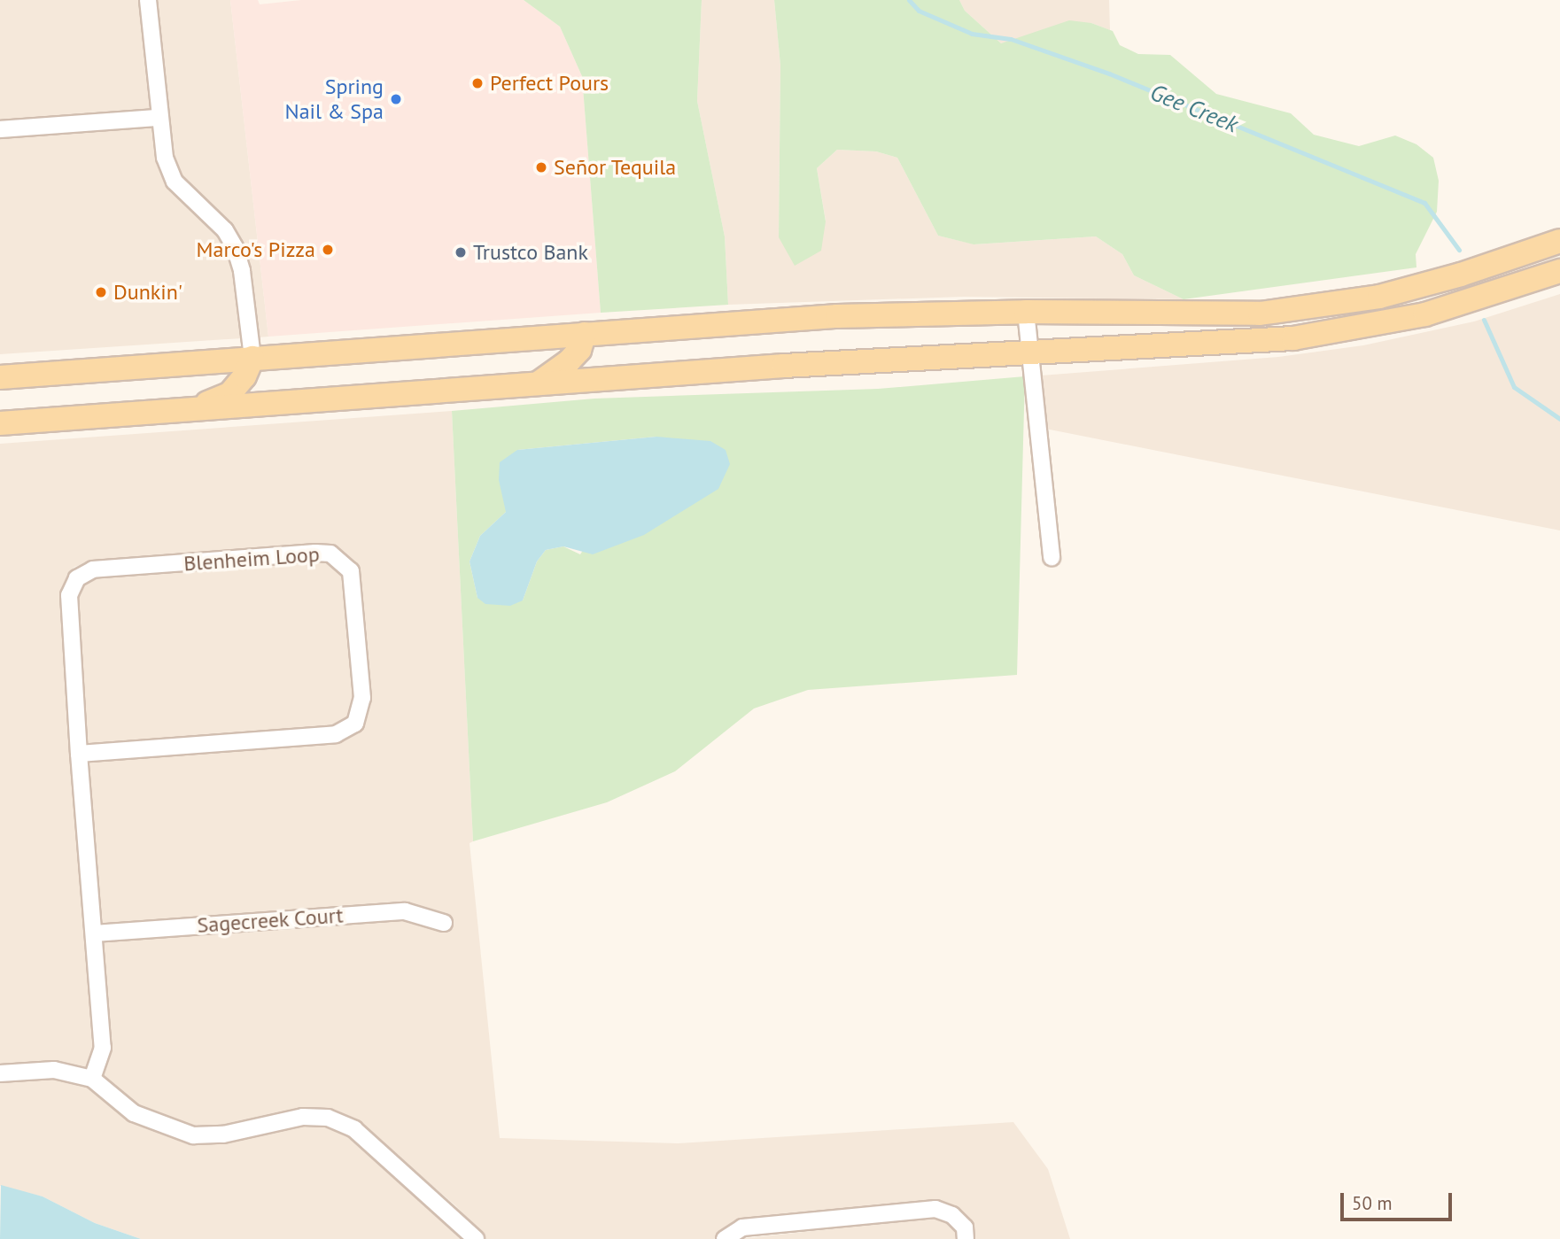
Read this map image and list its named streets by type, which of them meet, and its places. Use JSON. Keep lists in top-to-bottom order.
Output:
{
  "streets": {
    "street": ["Blenheim Loop", "Sagecreek Court"]
  },
  "crossings": [
    ["Blenheim Loop", "Sagecreek Court"]
  ],
  "water": ["Gee Creek"],
  "places": [
    "Perfect Pours",
    "Spring Nail & Spa",
    "Señor Tequila",
    "Marco's Pizza",
    "Trustco Bank",
    "Dunkin'"
  ],
  "scale_bar": "50 m"
}
